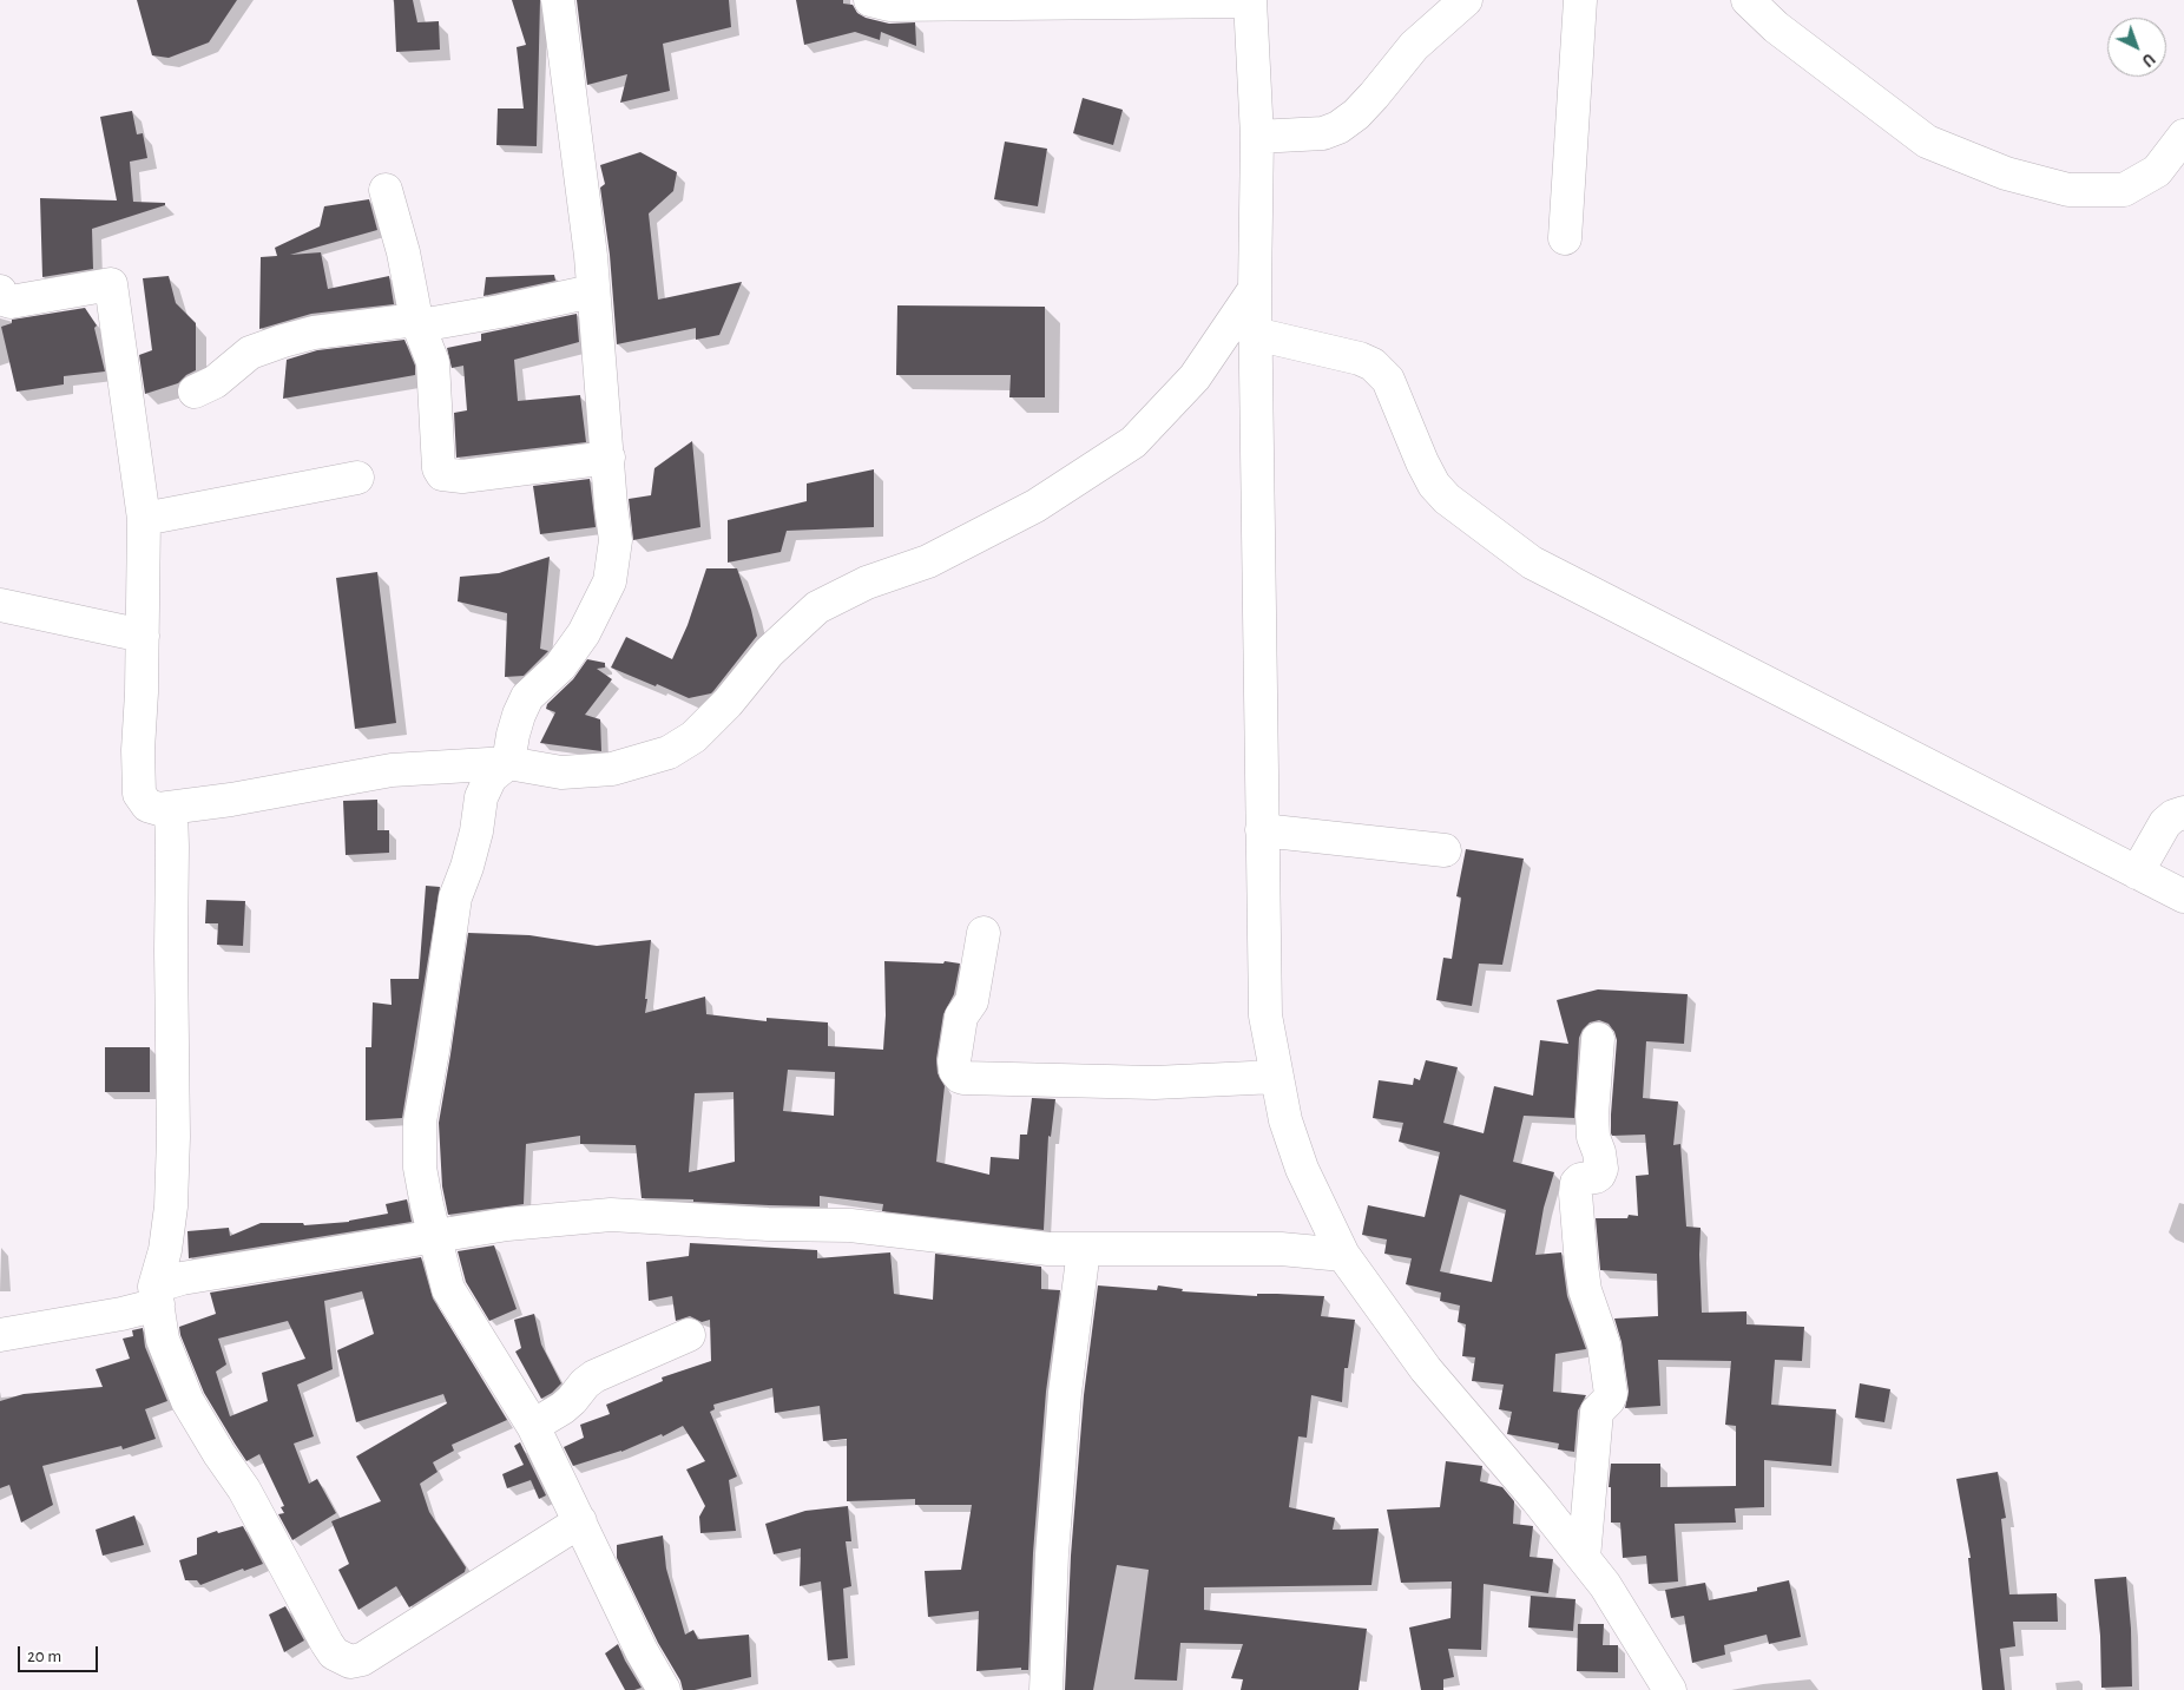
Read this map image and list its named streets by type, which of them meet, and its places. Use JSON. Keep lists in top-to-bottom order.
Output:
{
  "scale_bar": "20 m",
  "north": "bottom right"
}
